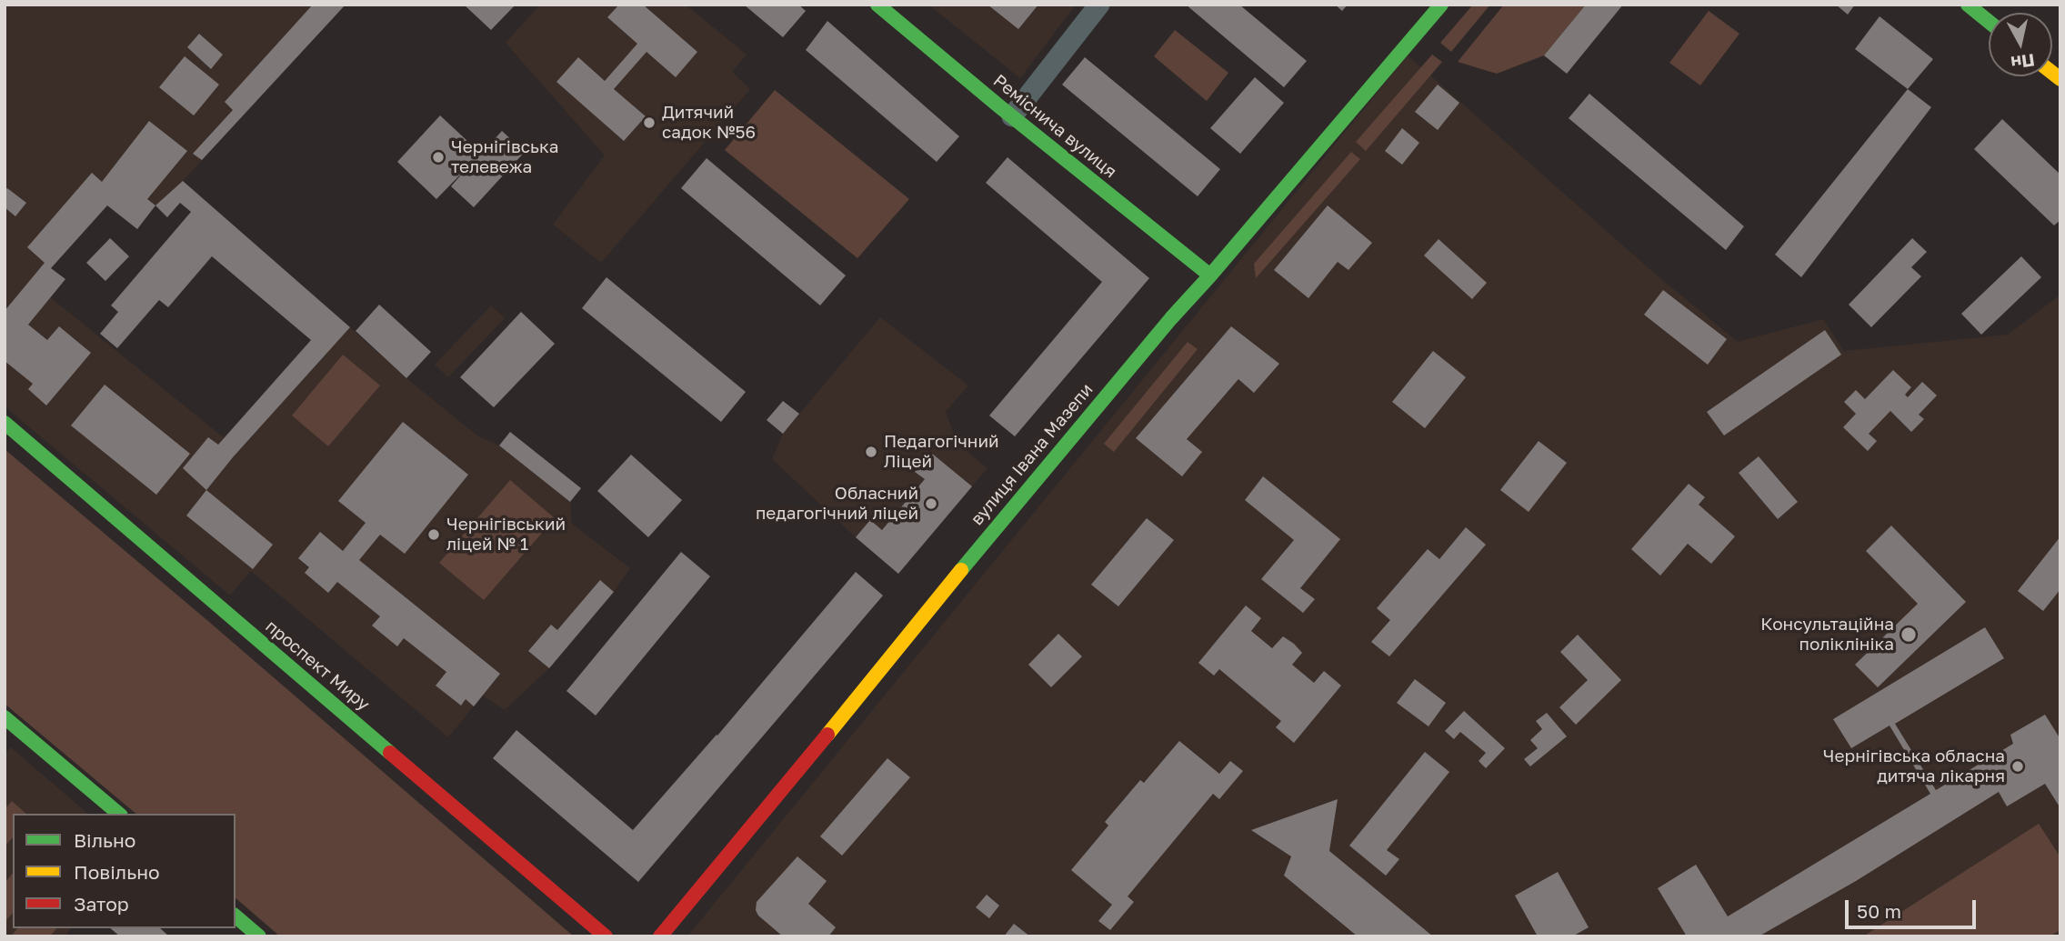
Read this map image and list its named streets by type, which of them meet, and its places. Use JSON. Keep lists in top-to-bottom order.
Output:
{
  "streets": {
    "main road": ["Реміснича вулиця", "вулиця Івана Мазепи", "проспект Миру"]
  },
  "crossings": [
    ["Реміснича вулиця", "вулиця Івана Мазепи"]
  ],
  "places": [
    "Дитячий садок №56",
    "Чернігівська телевежа",
    "Педагогічний Ліцей",
    "Обласний педагогічний ліцей",
    "Чернігівський ліцей № 1",
    "Консультаційна поліклініка",
    "Чернігівська обласна дитяча лікарня"
  ],
  "legend": ["Вільно", "Повільно", "Затор"],
  "scale_bar": "50 m",
  "north": "bottom"
}
